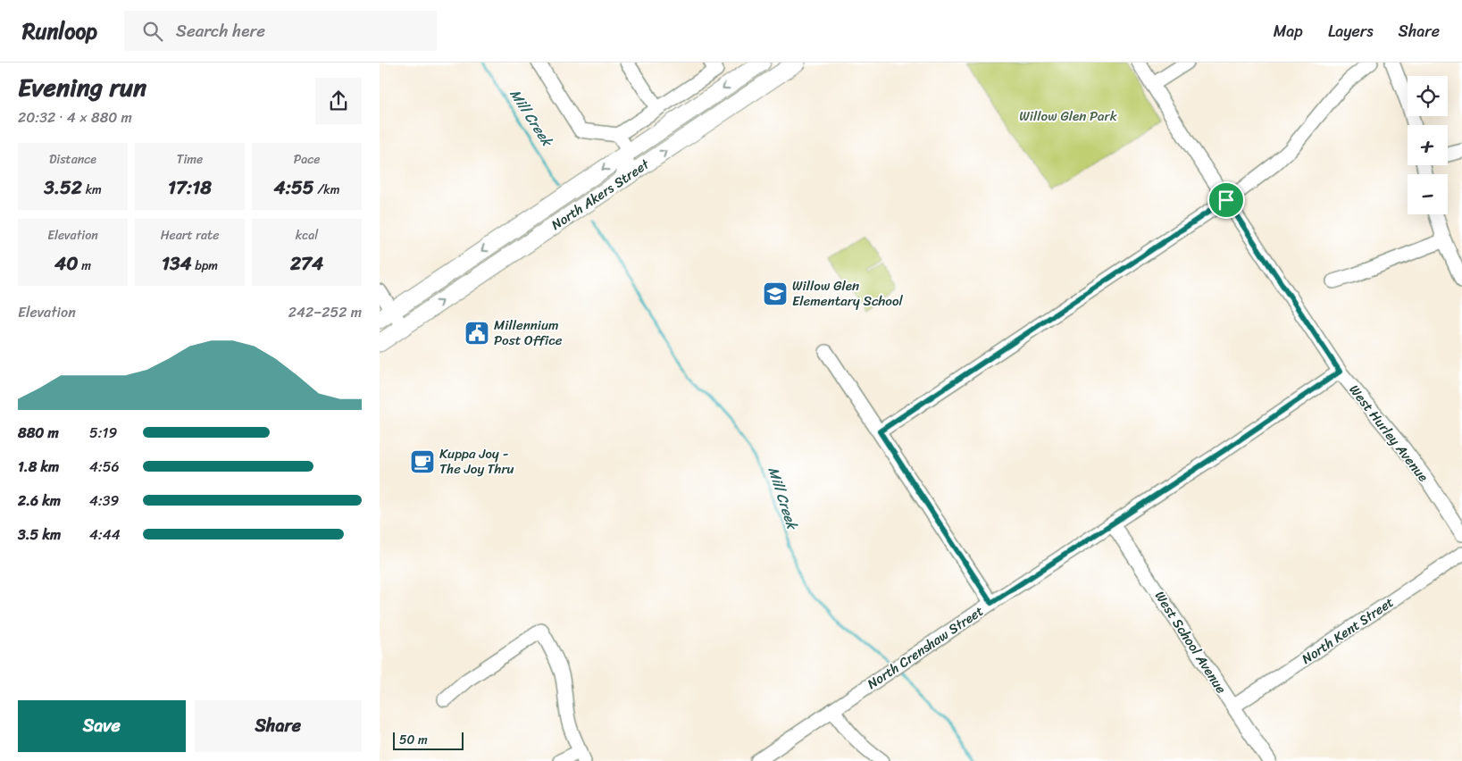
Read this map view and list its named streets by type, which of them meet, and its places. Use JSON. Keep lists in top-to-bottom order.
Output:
{
  "streets": {
    "main road": ["North Akers Street"],
    "street": [
      "West Hurley Avenue",
      "North Kent Street",
      "West School Avenue",
      "North Crenshaw Street"
    ]
  },
  "crossings": [
    ["West Hurley Avenue", "North Crenshaw Street"],
    ["North Kent Street", "West School Avenue"],
    ["West School Avenue", "North Crenshaw Street"]
  ],
  "water": ["Mill Creek"],
  "parks": ["Willow Glen Park"],
  "places": {
    "school or university": ["Willow Glen Elementary School"],
    "public building": ["Millennium Post Office"],
    "cafe": ["Kuppa Joy - The Joy Thru"]
  },
  "scale_bar": "50 m",
  "page": {
    "header": "Runloop",
    "search": "Search here",
    "nav": ["Map", "Layers", "Share"],
    "heading": ["Evening run", "20:32 · 4 × 880 m"],
    "map_buttons": ["+", "−"],
    "stats": [
      ["Distance", "3.52 km"],
      ["Time", "17:18"],
      ["Pace", "4:55 /km"],
      ["Elevation", "40 m"],
      ["Heart rate", "134 bpm"],
      ["kcal", "274"]
    ],
    "chart": ["Elevation", "242–252 m"],
    "list": [
      {
        "name": "880 m",
        "note": "5:19"
      },
      {
        "name": "1.8 km",
        "note": "4:56"
      },
      {
        "name": "2.6 km",
        "note": "4:39"
      },
      {
        "name": "3.5 km",
        "note": "4:44"
      }
    ],
    "buttons": ["Save", "Share"],
    "scale": "50 m"
  }
}
